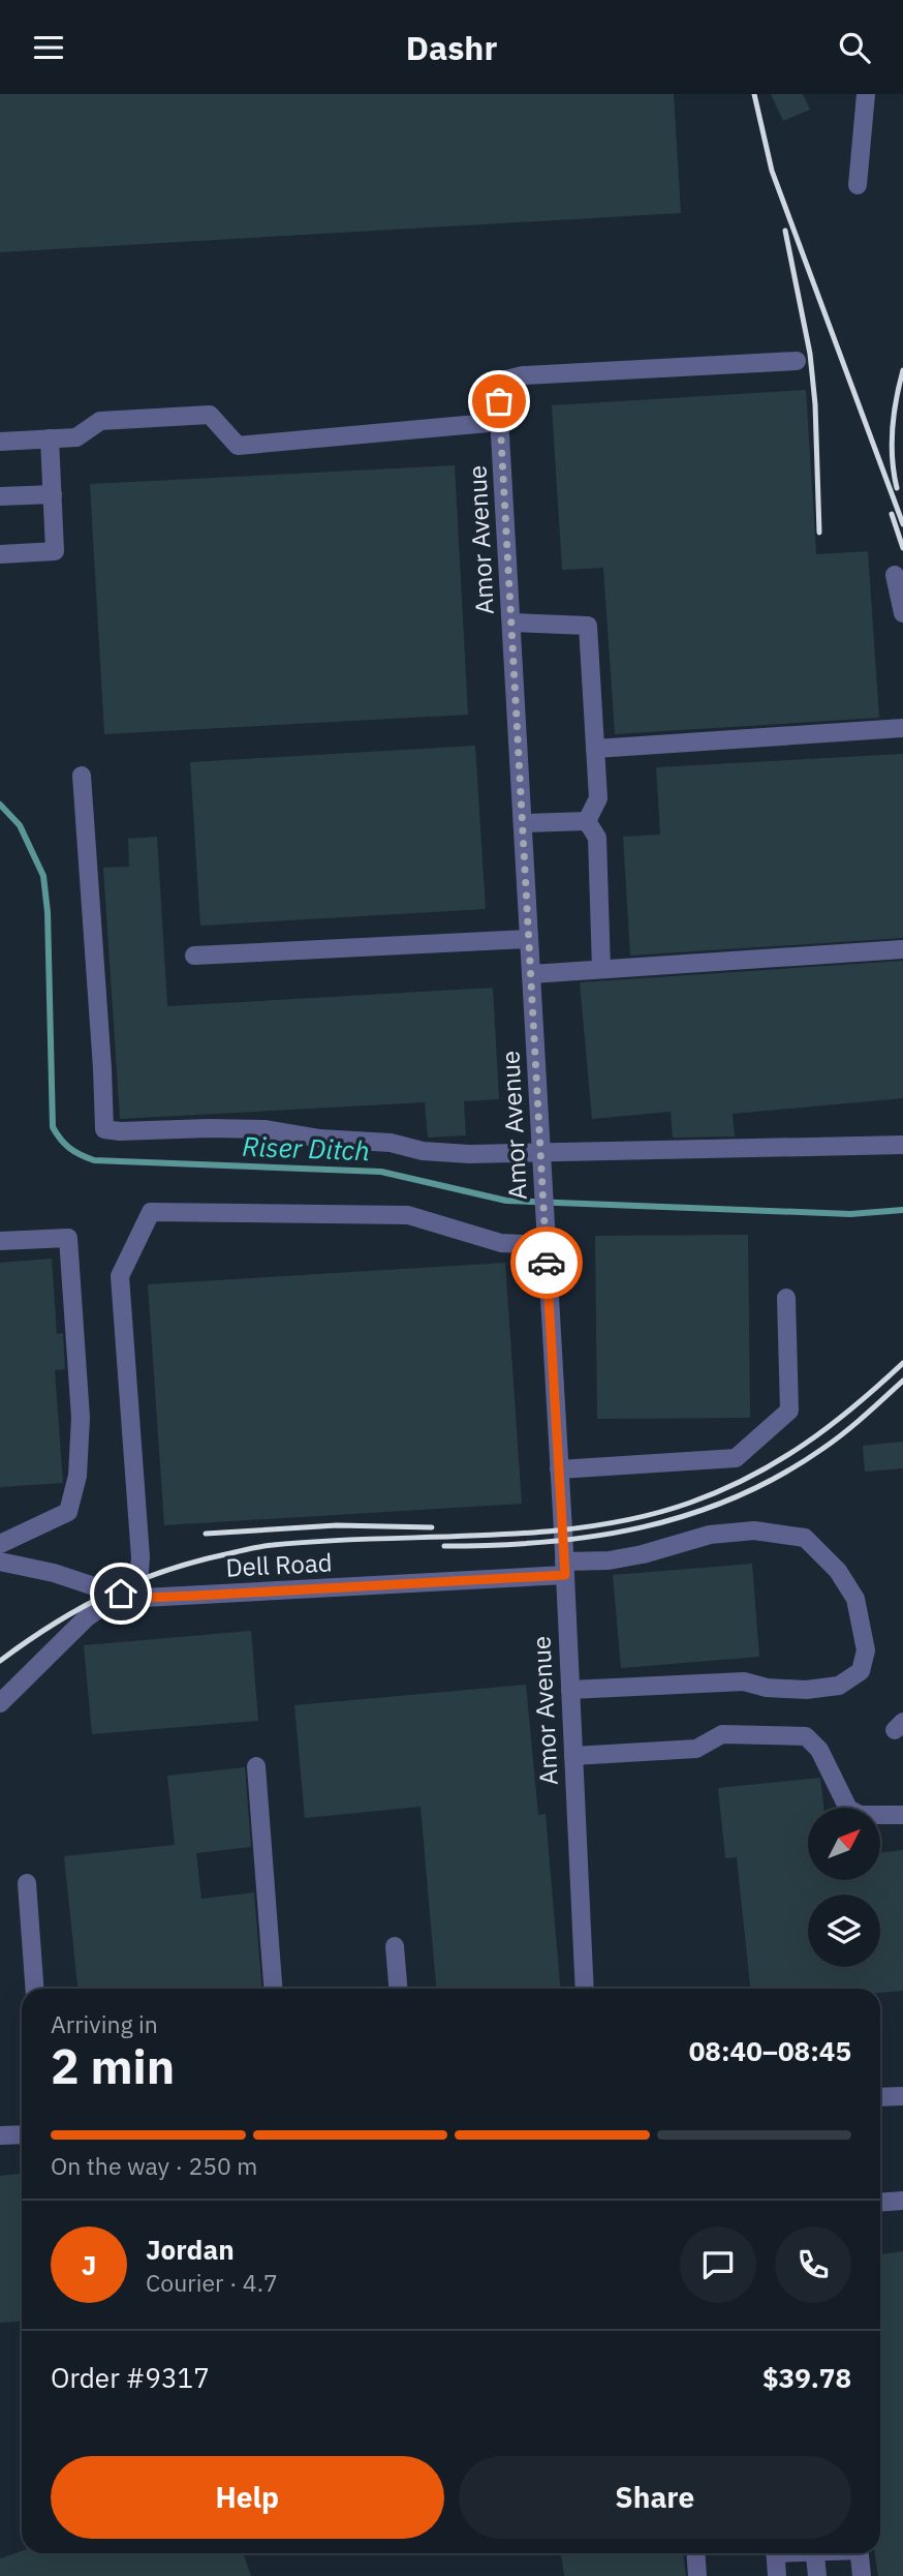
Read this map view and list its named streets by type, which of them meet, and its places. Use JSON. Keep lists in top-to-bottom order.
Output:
{
  "streets": {
    "street": ["Amor Avenue", "Dell Road"]
  },
  "crossings": [
    ["Amor Avenue", "Dell Road"]
  ],
  "water": ["Riser Ditch"],
  "north": "top right",
  "page": {
    "header": "Dashr",
    "heading": ["2 min", "Arriving in", "08:40–08:45"],
    "panel": [
      "Jordan",
      "Courier · 4.7",
      "Order #9317",
      "$39.78"
    ],
    "bar": "On the way · 250 m",
    "round": "J",
    "buttons": ["Help", "Share"]
  }
}
